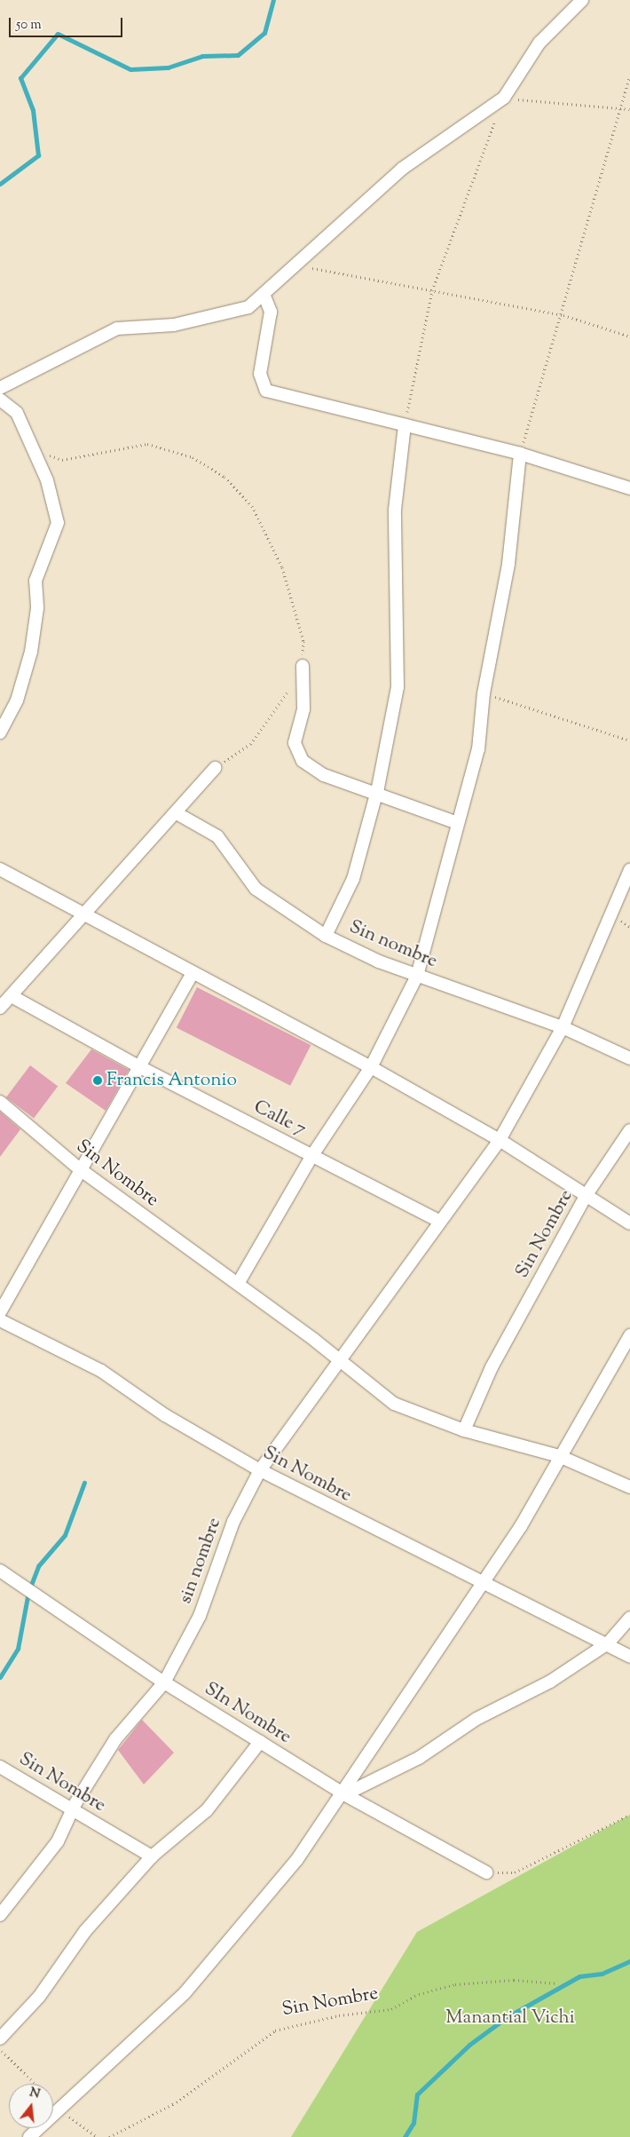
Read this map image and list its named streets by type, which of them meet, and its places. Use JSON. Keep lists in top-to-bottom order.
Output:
{
  "streets": {
    "street": [
      "Sin nombre",
      "Calle 7",
      "Sin Nombre",
      "sin nombre",
      "SIn Nombre"
    ]
  },
  "crossings": [
    ["Sin nombre", "sin nombre"],
    ["Calle 7", "sin nombre"],
    ["Sin Nombre", "sin nombre"],
    ["Sin Nombre", "SIn Nombre"],
    ["sin nombre", "SIn Nombre"]
  ],
  "parks": ["Manantial Vichi"],
  "places": ["Francis Antonio"],
  "scale_bar": "50 m",
  "north": "top"
}
